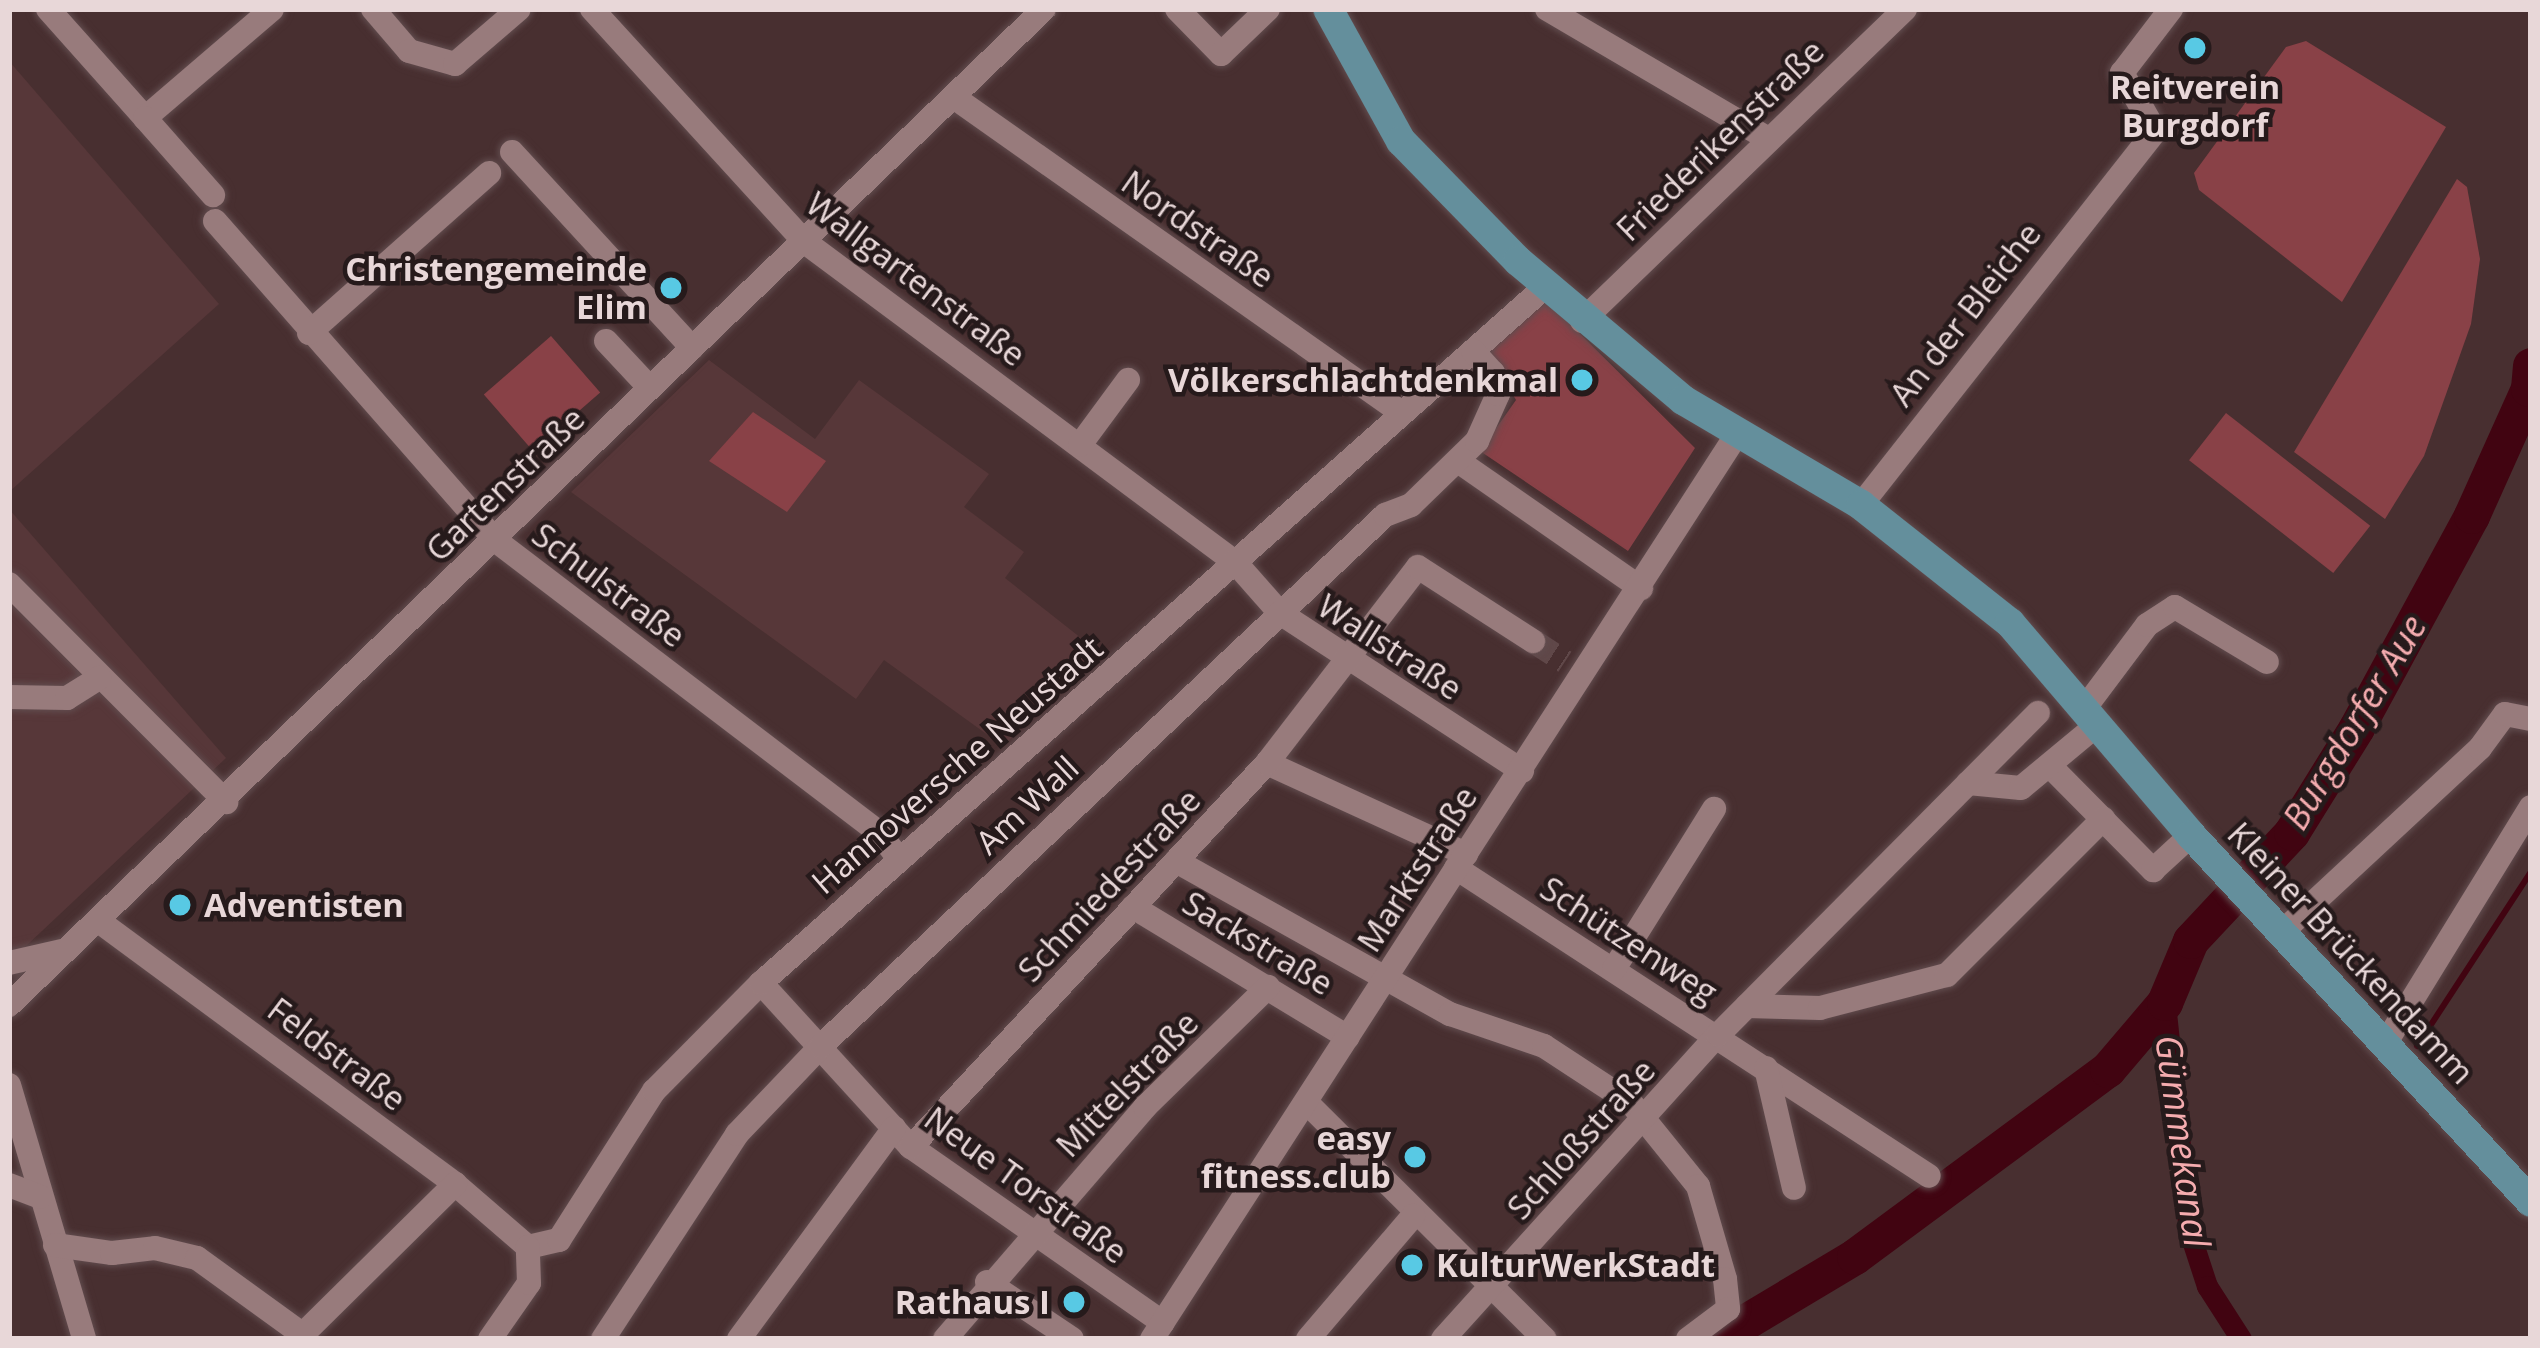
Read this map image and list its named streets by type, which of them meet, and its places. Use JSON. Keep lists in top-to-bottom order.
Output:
{
  "streets": {
    "main road": ["Kleiner Brückendamm"],
    "street": [
      "Friederikenstraße",
      "Nordstraße",
      "Wallgartenstraße",
      "An der Bleiche",
      "Gartenstraße",
      "Schulstraße",
      "Wallstraße",
      "Hannoversche Neustadt",
      "Am Wall",
      "Marktstraße",
      "Schmiedestraße",
      "Schützenweg",
      "Sackstraße",
      "Feldstraße",
      "Mittelstraße",
      "Schloßstraße",
      "Neue Torstraße"
    ]
  },
  "crossings": [
    ["Friederikenstraße", "Kleiner Brückendamm"],
    ["Nordstraße", "Gartenstraße"],
    ["Nordstraße", "Hannoversche Neustadt"],
    ["Wallgartenstraße", "Gartenstraße"],
    ["Wallgartenstraße", "Wallstraße"],
    ["Wallgartenstraße", "Hannoversche Neustadt"],
    ["An der Bleiche", "Kleiner Brückendamm"],
    ["Gartenstraße", "Schulstraße"],
    ["Gartenstraße", "Feldstraße"],
    ["Schulstraße", "Hannoversche Neustadt"],
    ["Wallstraße", "Hannoversche Neustadt"],
    ["Wallstraße", "Am Wall"],
    ["Wallstraße", "Marktstraße"],
    ["Wallstraße", "Schmiedestraße"],
    ["Hannoversche Neustadt", "Am Wall"],
    ["Hannoversche Neustadt", "Kleiner Brückendamm"],
    ["Hannoversche Neustadt", "Feldstraße"],
    ["Hannoversche Neustadt", "Neue Torstraße"],
    ["Am Wall", "Neue Torstraße"],
    ["Marktstraße", "Schützenweg"],
    ["Marktstraße", "Sackstraße"],
    ["Marktstraße", "Kleiner Brückendamm"],
    ["Marktstraße", "Neue Torstraße"],
    ["Schmiedestraße", "Schützenweg"],
    ["Schmiedestraße", "Sackstraße"],
    ["Schmiedestraße", "Neue Torstraße"],
    ["Schützenweg", "Schloßstraße"],
    ["Sackstraße", "Mittelstraße"],
    ["Mittelstraße", "Neue Torstraße"]
  ],
  "water": ["Burgdorfer Aue", "Gümmekanal"],
  "places": [
    "Reitverein Burgdorf",
    "Christengemeinde Elim",
    "Völkerschlachtdenkmal",
    "Adventisten",
    "easy fitness.club",
    "KulturWerkStadt",
    "Rathaus I"
  ]
}
